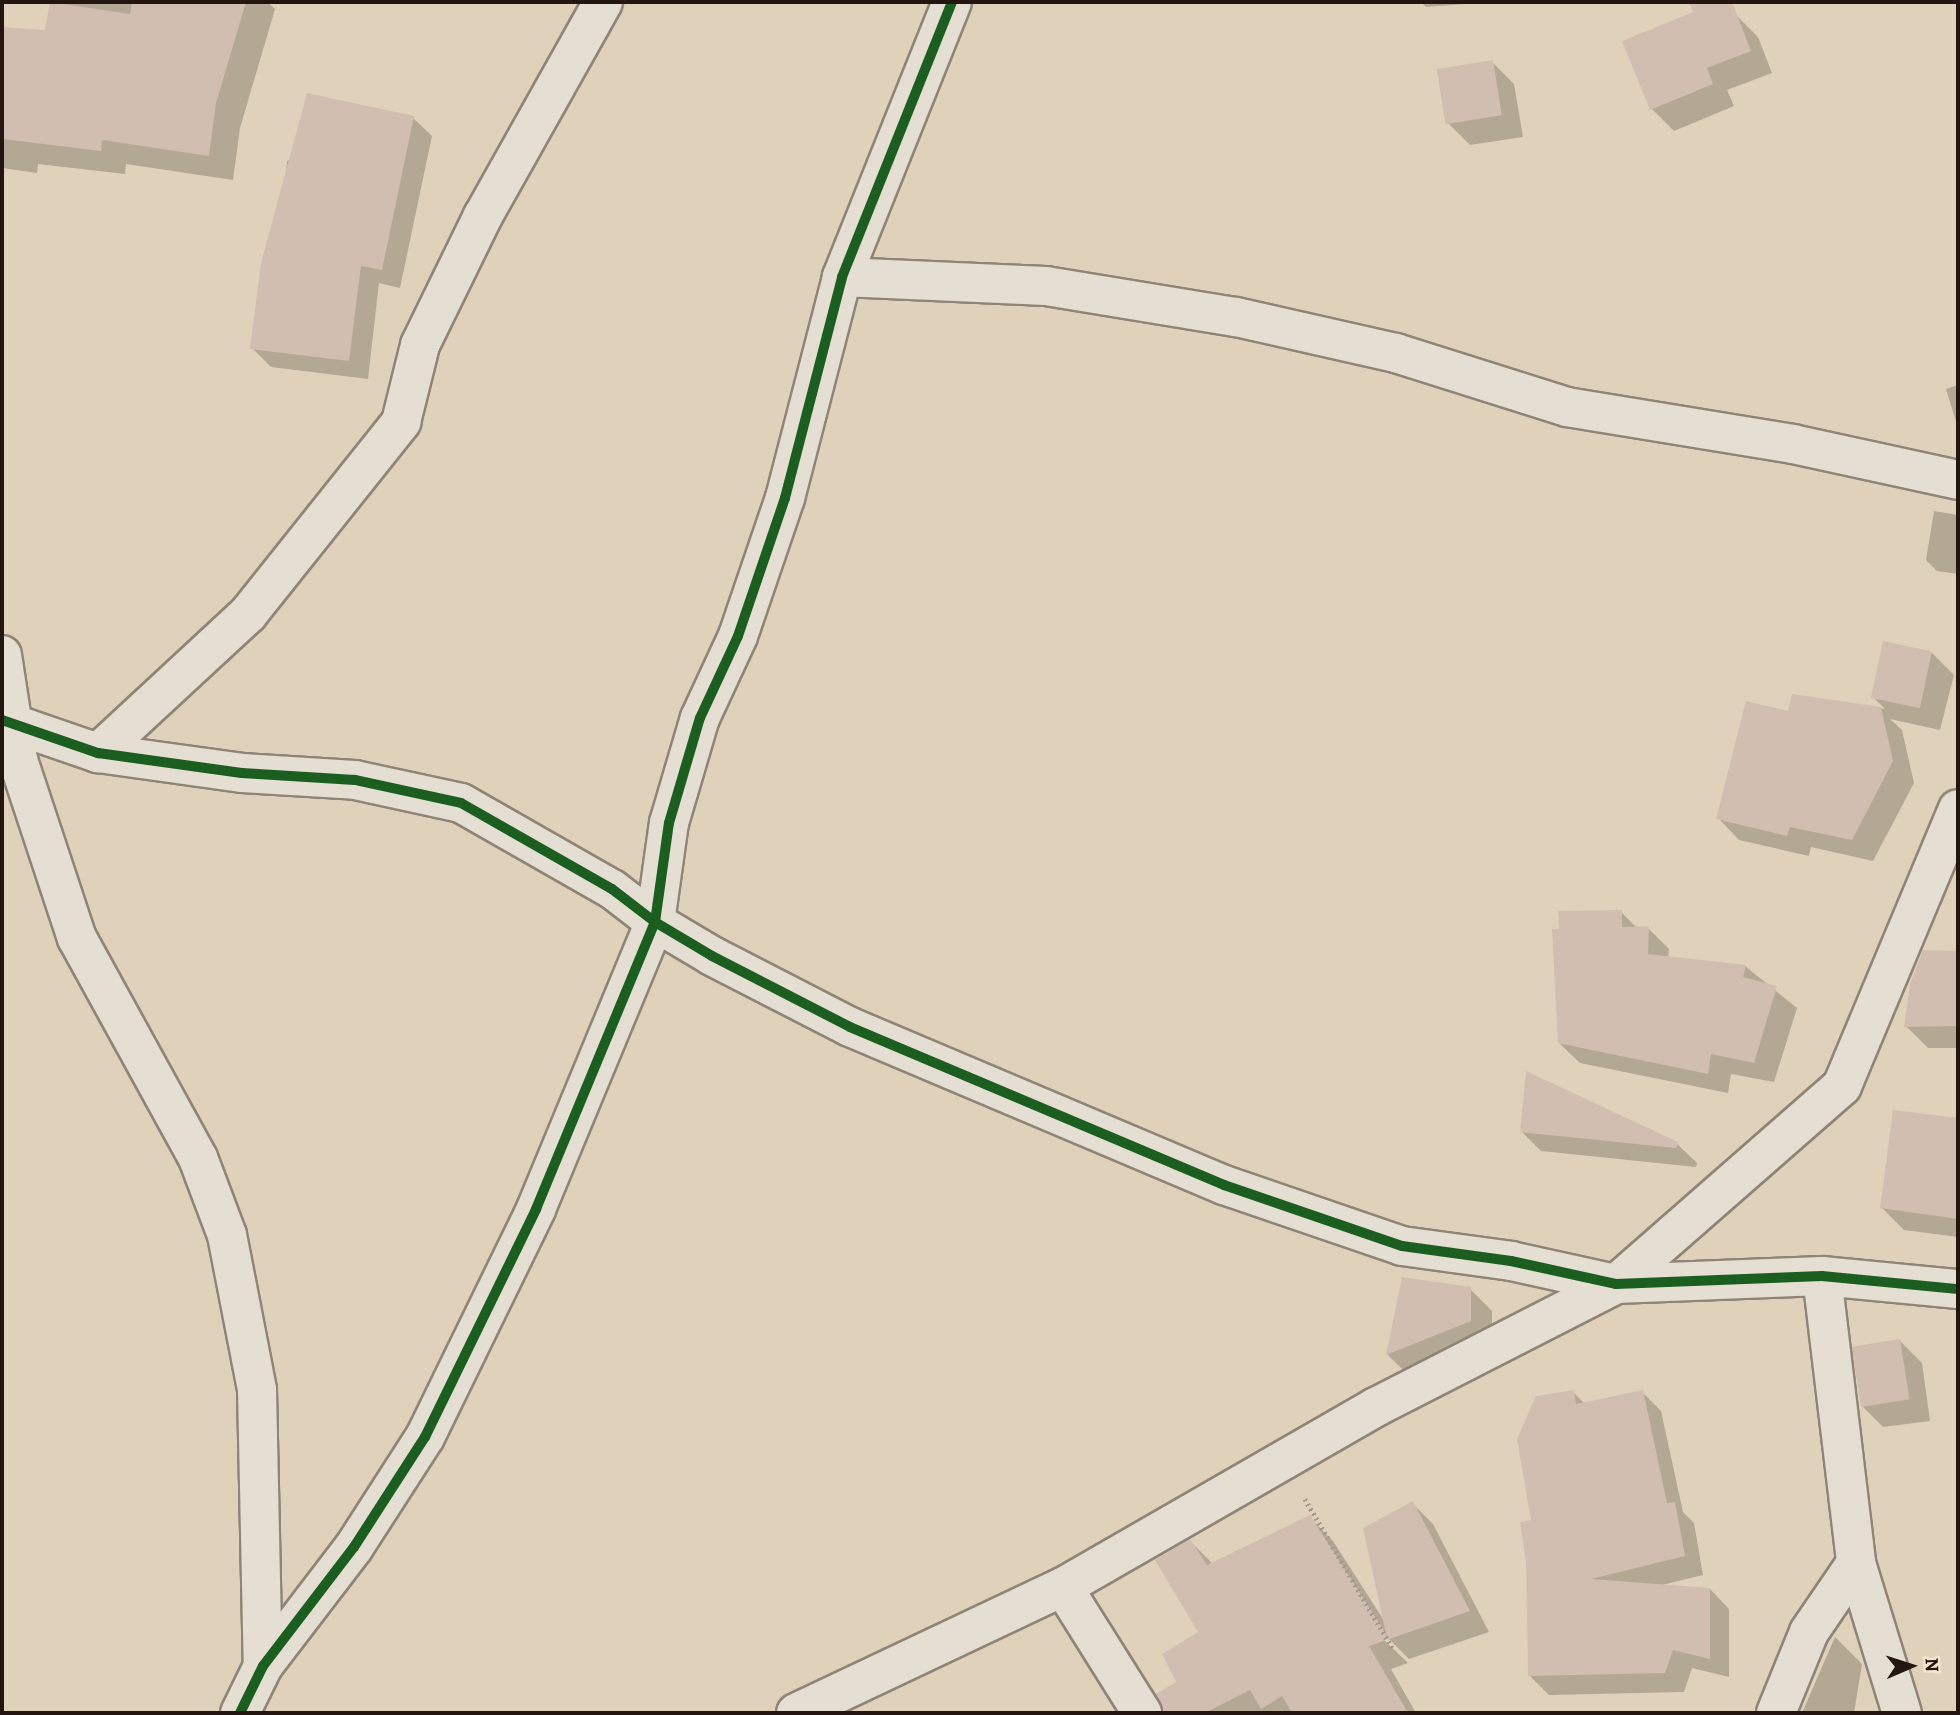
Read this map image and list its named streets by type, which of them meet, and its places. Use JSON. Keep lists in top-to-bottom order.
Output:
{
  "north": "right"
}
